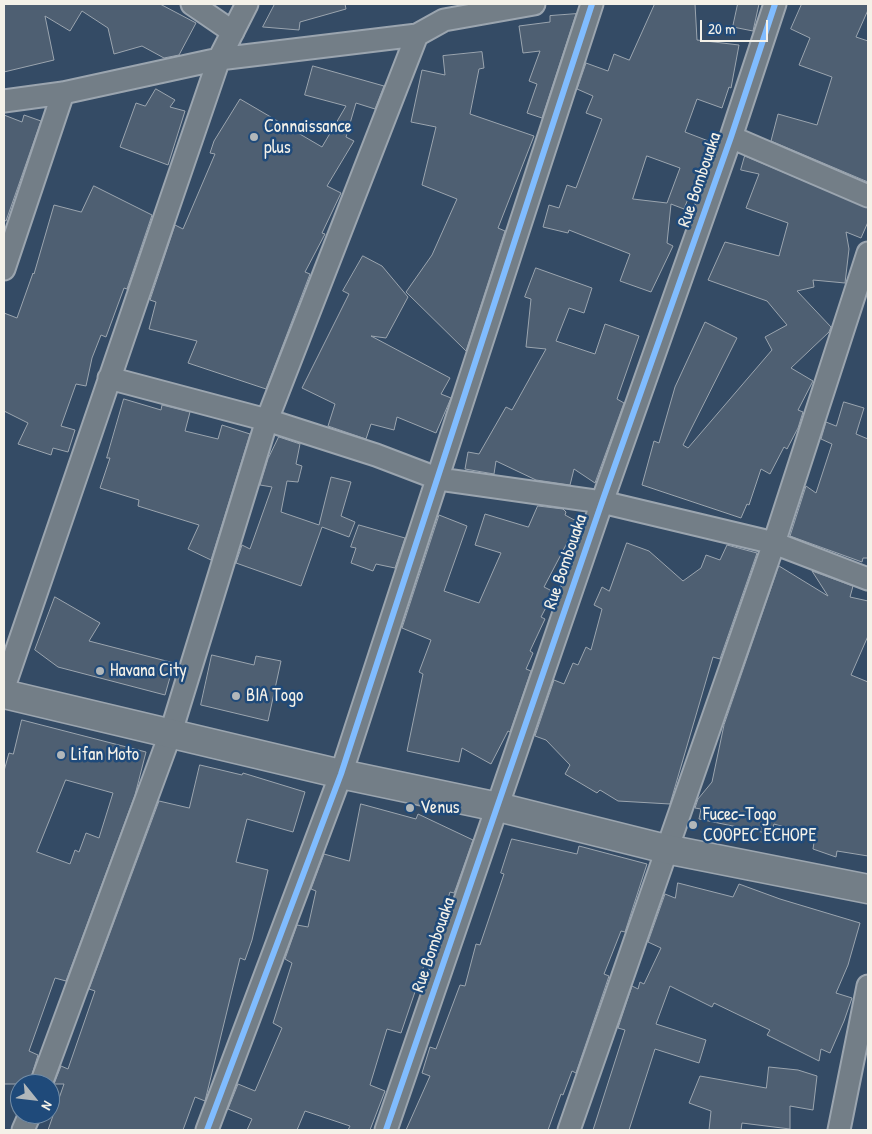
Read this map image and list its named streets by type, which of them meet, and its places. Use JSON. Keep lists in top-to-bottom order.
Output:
{
  "streets": {
    "street": ["Rue Bombouaka"]
  },
  "places": [
    "Connaissance plus",
    "Havana City",
    "BIA Togo",
    "Lifan Moto",
    "Venus",
    "Fucec-Togo COOPEC ECHOPE"
  ],
  "scale_bar": "20 m",
  "north": "bottom right"
}
